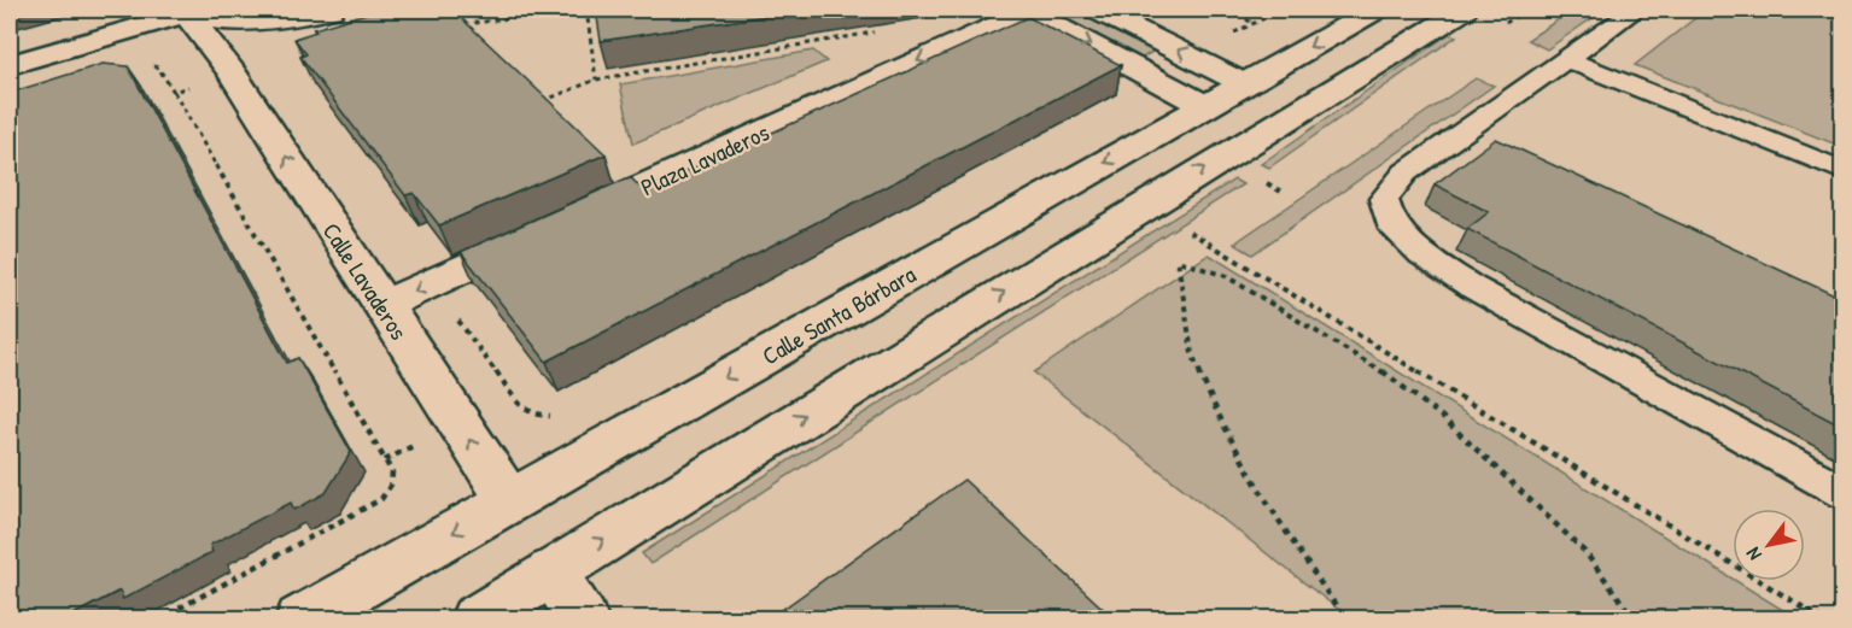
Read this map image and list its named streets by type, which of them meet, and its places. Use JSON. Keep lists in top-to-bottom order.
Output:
{
  "streets": {
    "street": ["Plaza Lavaderos", "Calle Lavaderos", "Calle Santa Bárbara"]
  },
  "crossings": [
    ["Plaza Lavaderos", "Calle Lavaderos"],
    ["Calle Lavaderos", "Calle Santa Bárbara"]
  ],
  "one_way": ["Calle Lavaderos"],
  "north": "bottom left"
}
